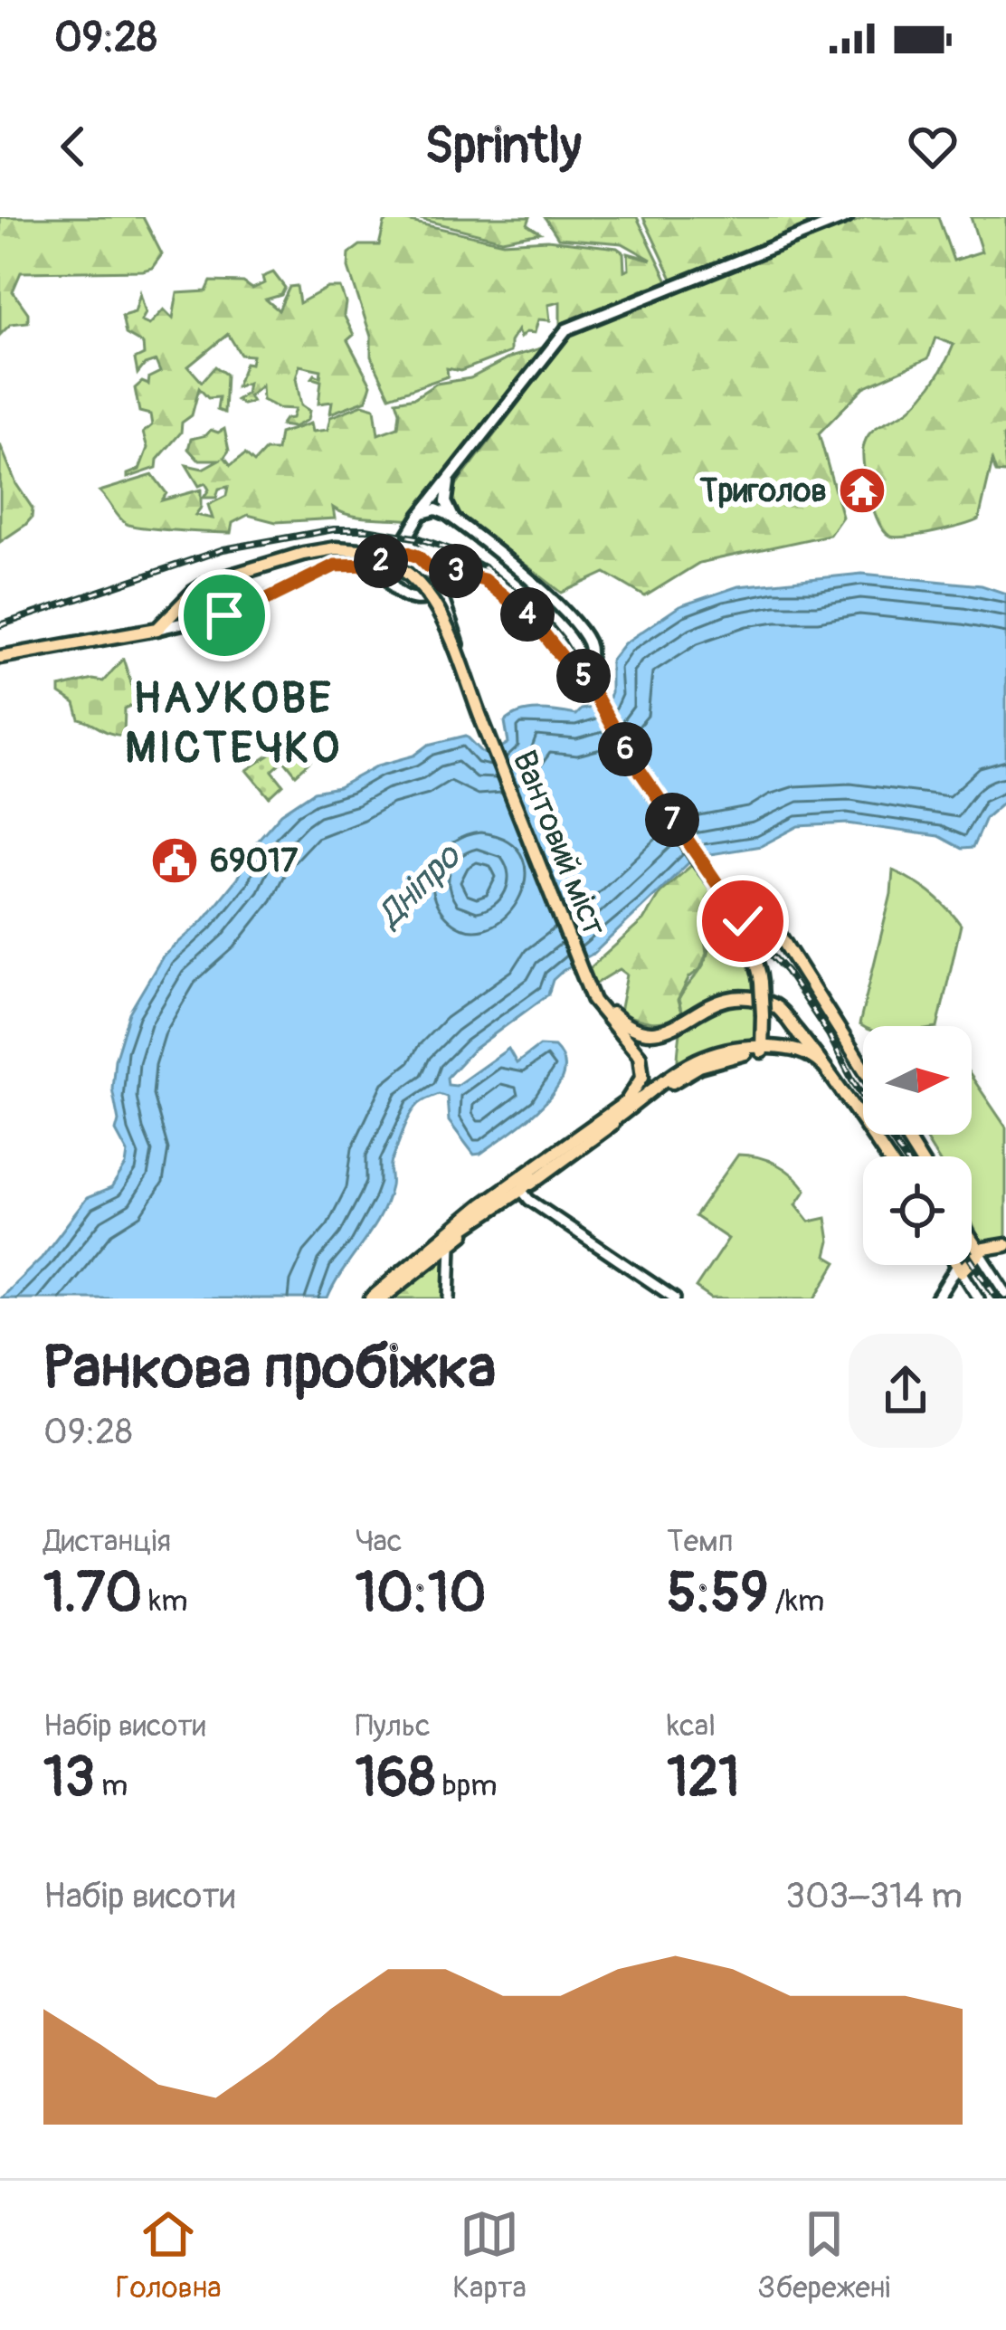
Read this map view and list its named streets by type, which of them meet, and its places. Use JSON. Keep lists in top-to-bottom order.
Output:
{
  "streets": {
    "main road": ["Вантовий міст"]
  },
  "districts": ["НАУКОВЕ МІСТЕЧКО"],
  "water": ["Дніпро"],
  "places": {
    "temple": ["Триголов"],
    "public building": ["69017"]
  },
  "north": "right",
  "page": {
    "status": "09:28",
    "header": "Sprintly",
    "pins": [
      "2",
      "3",
      "4",
      "5",
      "6",
      "7"
    ],
    "heading": ["Ранкова пробіжка", "09:28"],
    "stats": [
      ["Дистанція", "1.70 km"],
      ["Час", "10:10"],
      ["Темп", "5:59 /km"],
      ["Набір висоти", "13 m"],
      ["Пульс", "168 bpm"],
      ["kcal", "121"]
    ],
    "chart": ["Набір висоти", "303–314 m"],
    "tabs": ["Головна", "Карта", "Збережені"]
  }
}
